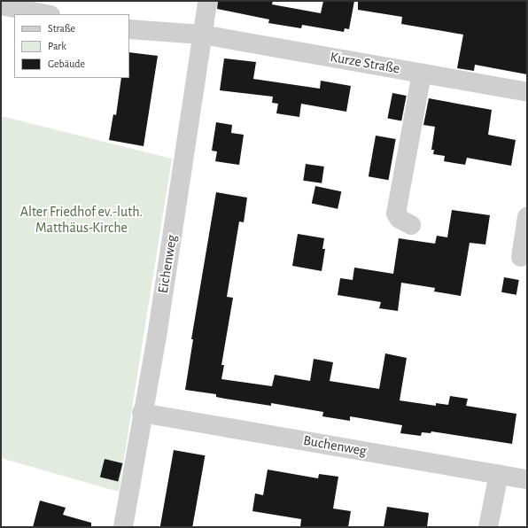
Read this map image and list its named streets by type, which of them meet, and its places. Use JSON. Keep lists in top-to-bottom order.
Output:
{
  "streets": {
    "street": ["Kurze Straße", "Eichenweg", "Buchenweg"]
  },
  "crossings": [
    ["Kurze Straße", "Eichenweg"],
    ["Eichenweg", "Buchenweg"]
  ],
  "parks": ["Alter Friedhof ev.-luth. Matthäus-Kirche"],
  "legend": ["Straße", "Park", "Gebäude"]
}
